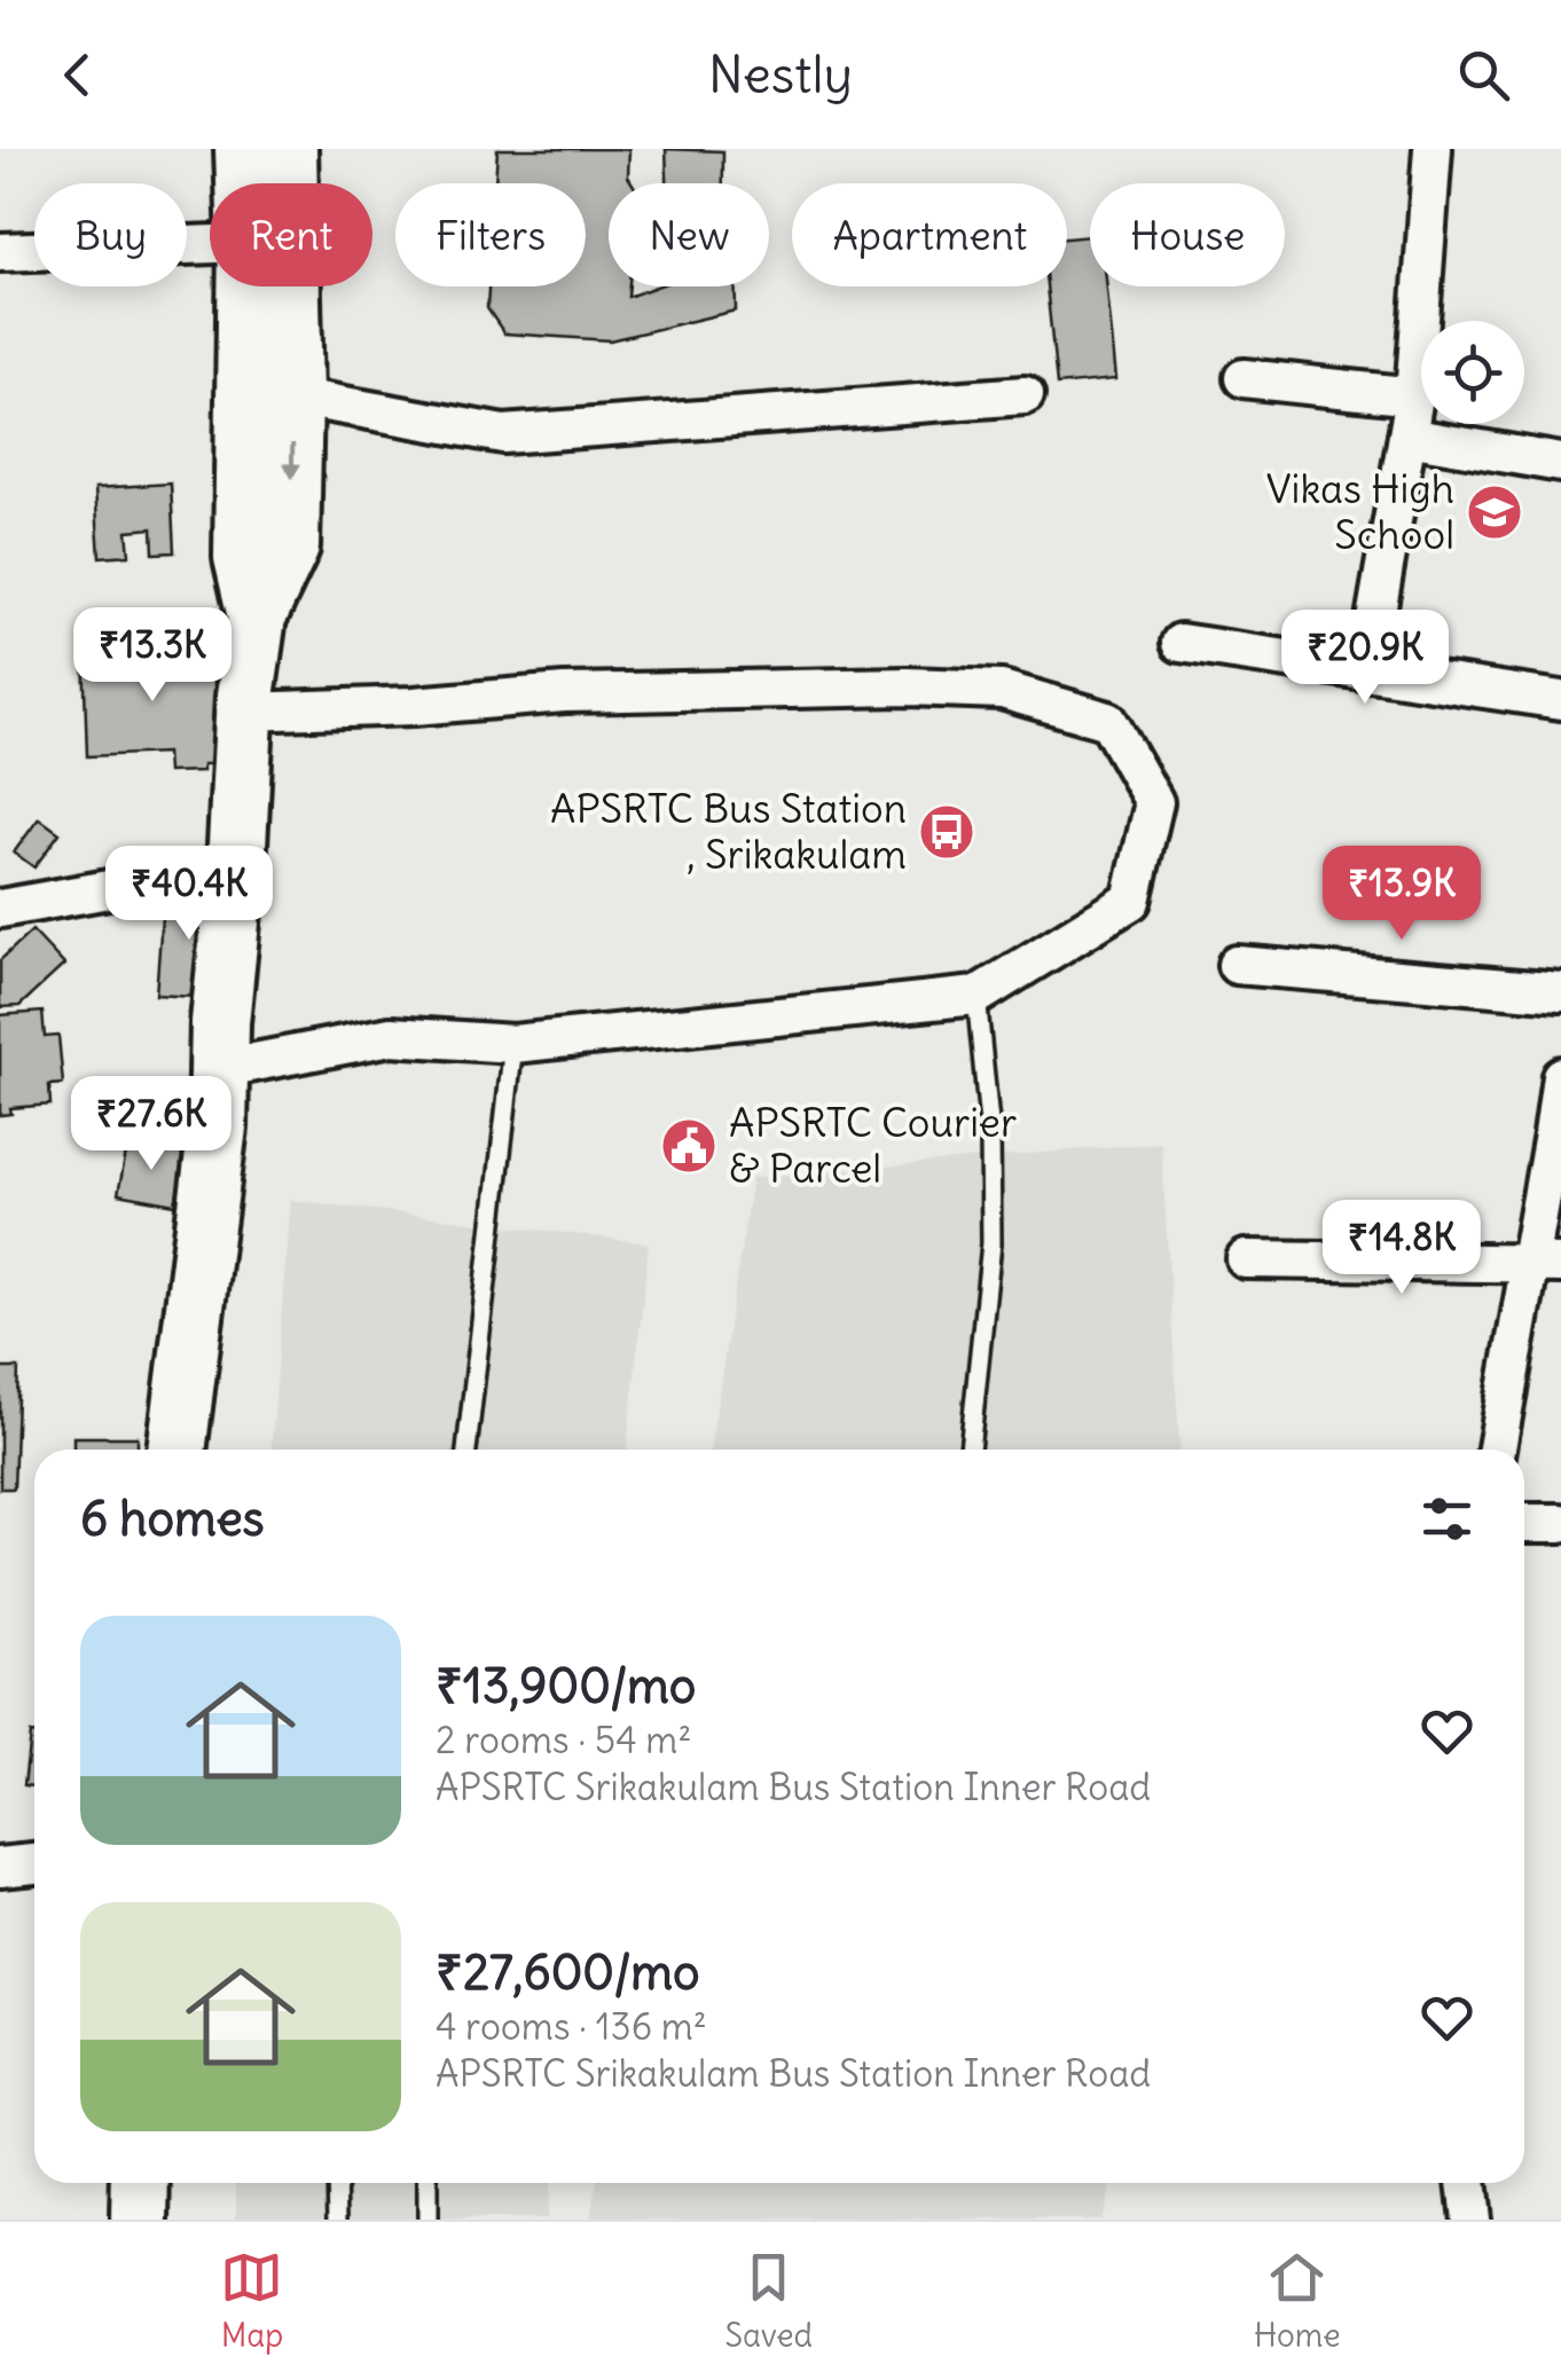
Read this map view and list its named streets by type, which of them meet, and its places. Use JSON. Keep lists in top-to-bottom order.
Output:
{
  "places": {
    "school or university": ["Vikas High School"],
    "bus stop": ["APSRTC Bus Station , Srikakulam"],
    "public building": ["APSRTC Courier & Parcel"]
  },
  "page": {
    "header": "Nestly",
    "chip": [
      "Buy",
      "Rent",
      "Filters",
      "New",
      "Apartment",
      "House"
    ],
    "price": [
      "₹13.3K",
      "₹20.9K",
      "₹40.4K",
      "₹13.9K",
      "₹27.6K",
      "₹14.8K"
    ],
    "heading": "6 homes",
    "list": [
      {
        "name": "₹13,900/mo",
        "note": "2 rooms · 54 m² · APSRTC Srikakulam Bus Station Inner Road"
      },
      {
        "name": "₹27,600/mo",
        "note": "4 rooms · 136 m² · APSRTC Srikakulam Bus Station Inner Road"
      }
    ],
    "tabs": ["Map", "Saved", "Home"]
  }
}
